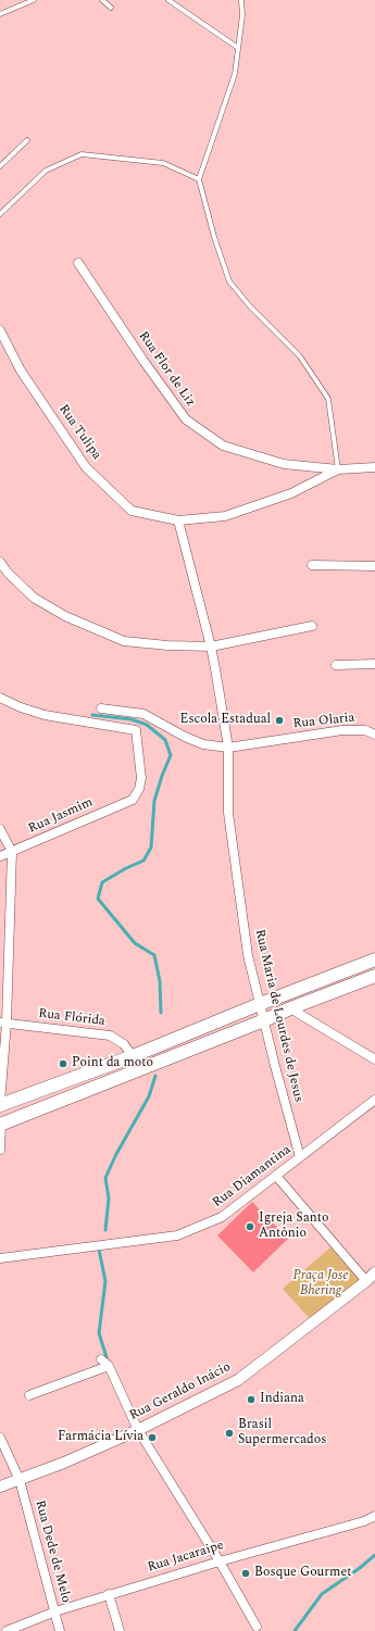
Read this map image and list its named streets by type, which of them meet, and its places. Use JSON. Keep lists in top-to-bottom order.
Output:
{
  "streets": {
    "street": [
      "Rua Flor de Liz",
      "Rua Tulipa",
      "Rua Olaria",
      "Rua Jasmim",
      "Rua Maria de Lourdes de Jesus",
      "Rua Flórida",
      "Rua Diamantina",
      "Rua Geraldo Inácio",
      "Rua Dede de Melo",
      "Rua Jacaraipe"
    ]
  },
  "crossings": [
    ["Rua Flor de Liz", "Rua Tulipa"],
    ["Rua Tulipa", "Rua Maria de Lourdes de Jesus"],
    ["Rua Olaria", "Rua Maria de Lourdes de Jesus"],
    ["Rua Maria de Lourdes de Jesus", "Rua Diamantina"],
    ["Rua Geraldo Inácio", "Rua Dede de Melo"],
    ["Rua Dede de Melo", "Rua Jacaraipe"]
  ],
  "parks": ["Praça Jose Bhering"],
  "places": [
    "Escola Estadual",
    "Point da moto",
    "Igreja Santo Antônio",
    "Indiana",
    "Brasil Supermercados",
    "Farmácia Lívia",
    "Bosque Gourmet"
  ]
}
